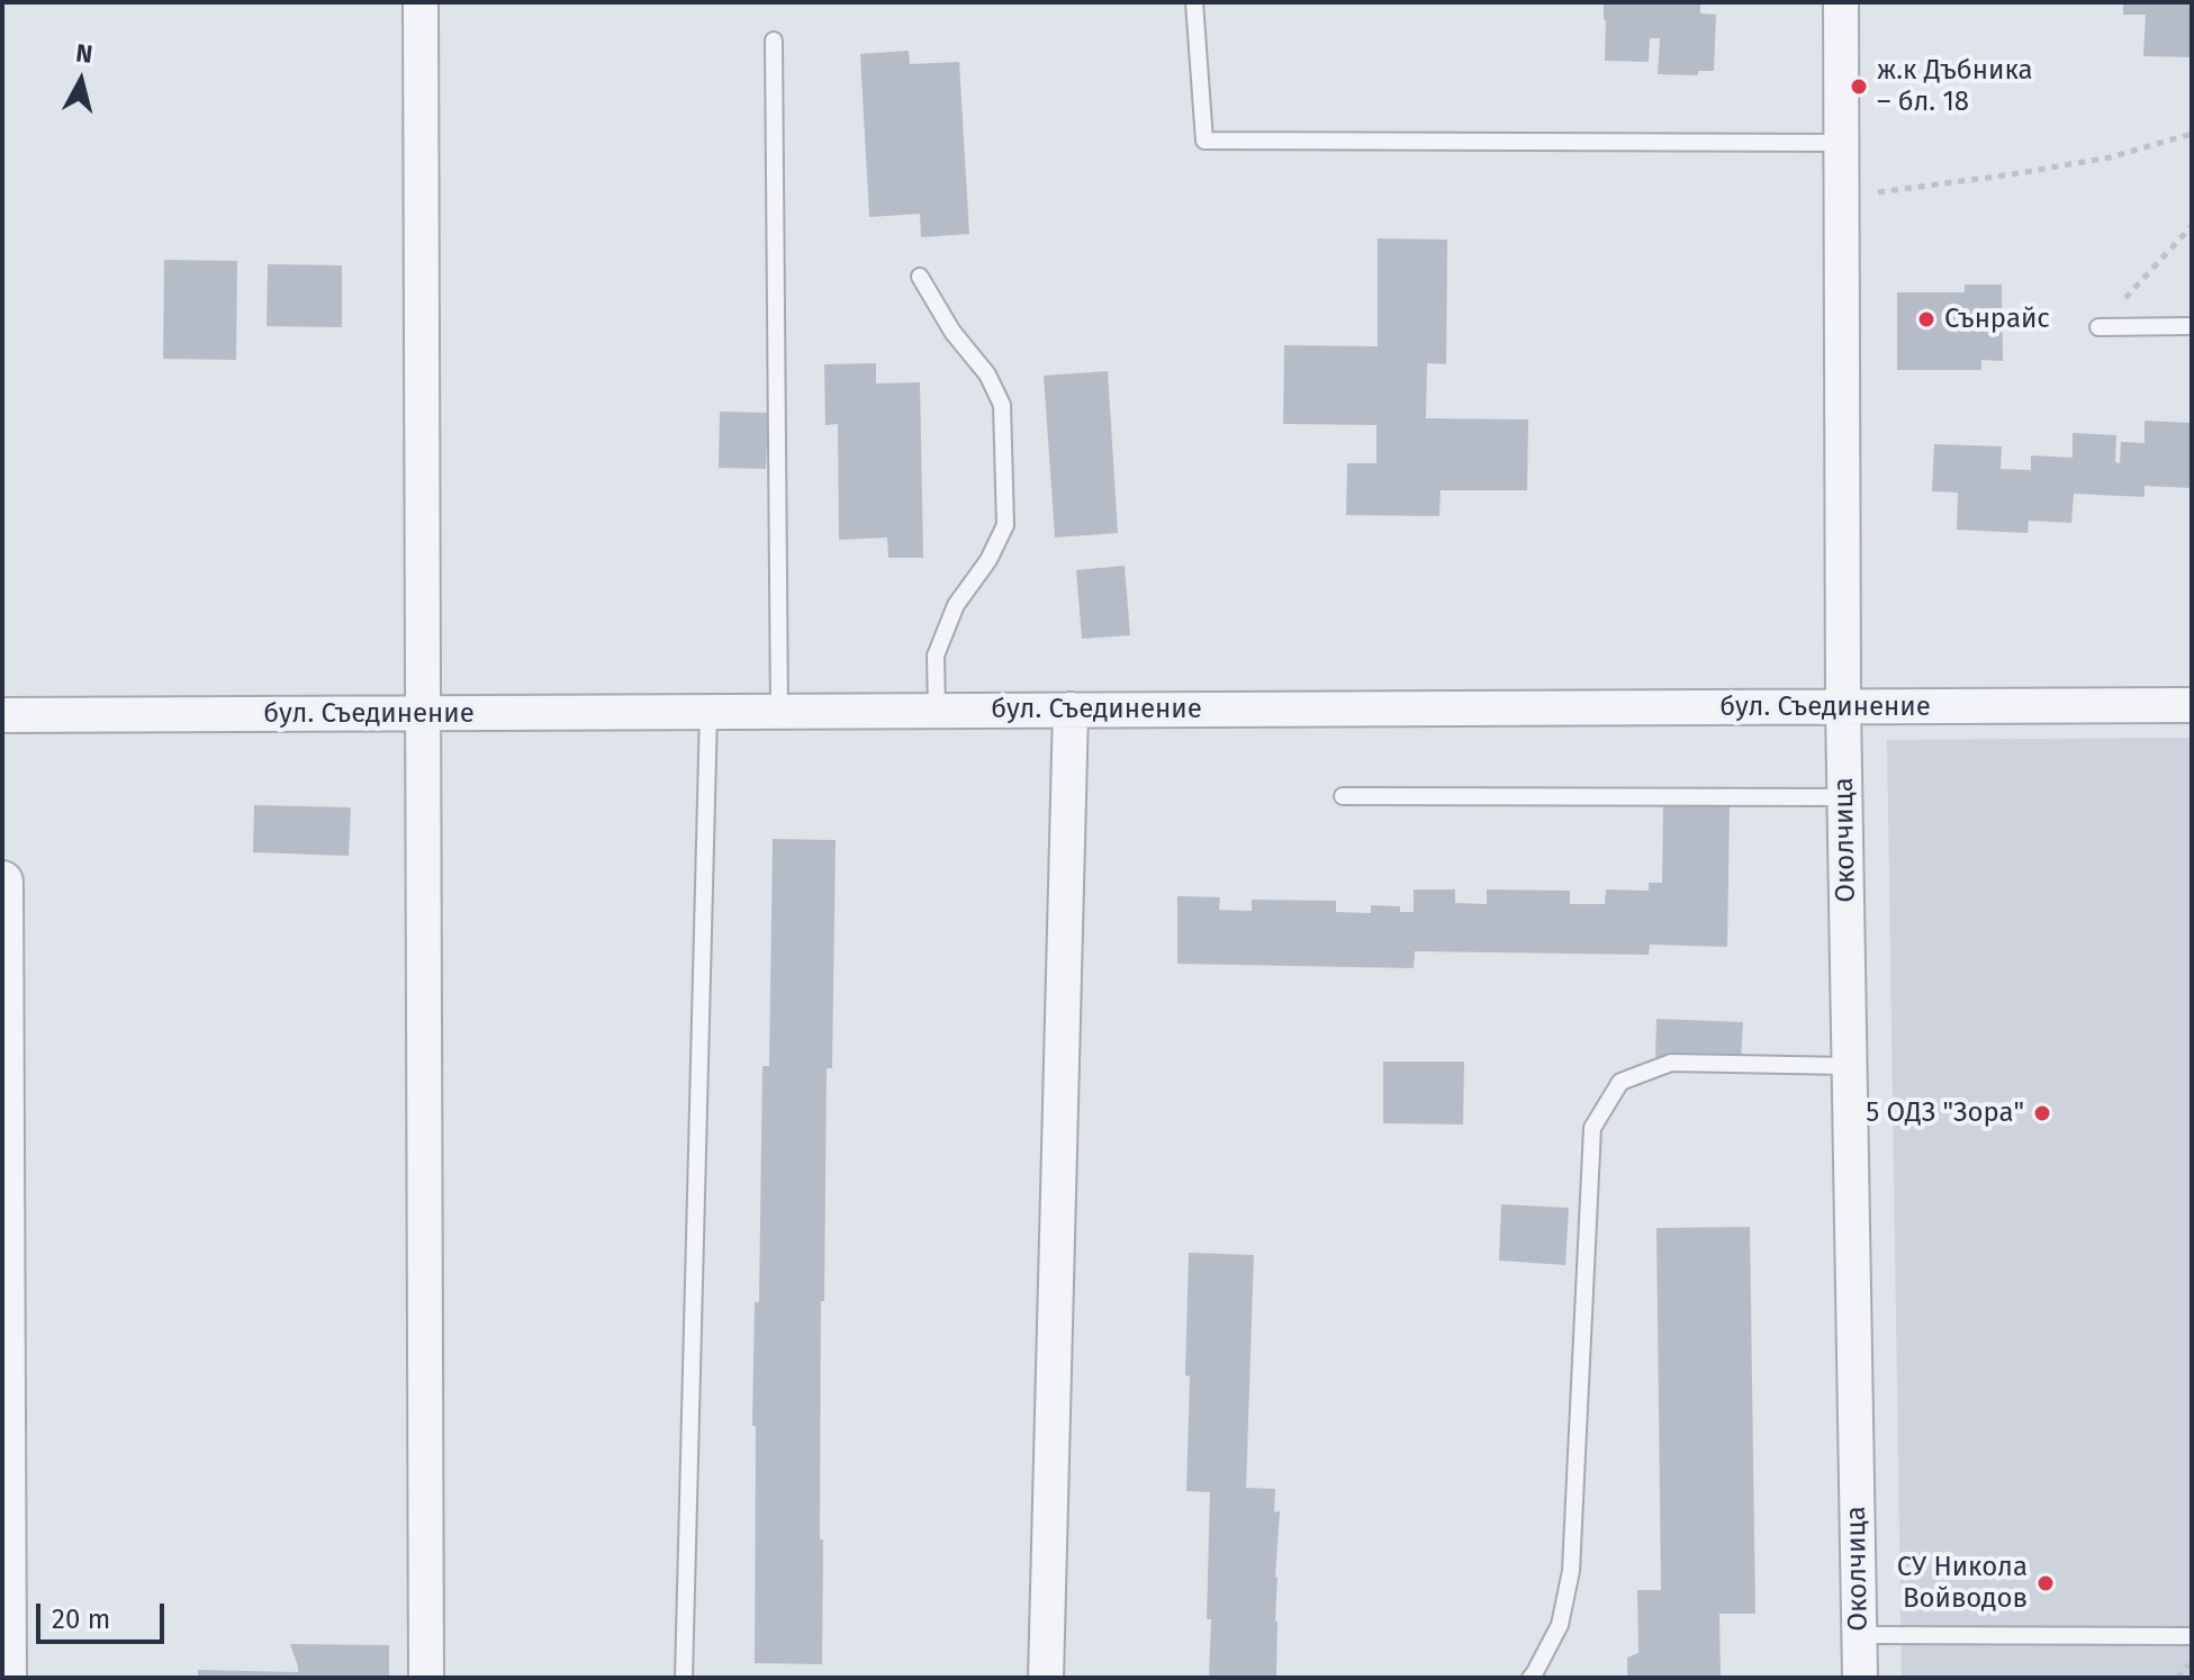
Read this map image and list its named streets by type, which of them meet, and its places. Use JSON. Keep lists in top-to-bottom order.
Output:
{
  "streets": {
    "street": ["бул. Съединение", "Околчица"]
  },
  "crossings": [
    ["бул. Съединение", "Околчица"]
  ],
  "places": [
    "ж.к Дъбника – бл. 18",
    "Сънрайс",
    "5 ОДЗ \"Зора\"",
    "СУ Никола Войводов"
  ],
  "scale_bar": "20 m",
  "north": "top"
}
